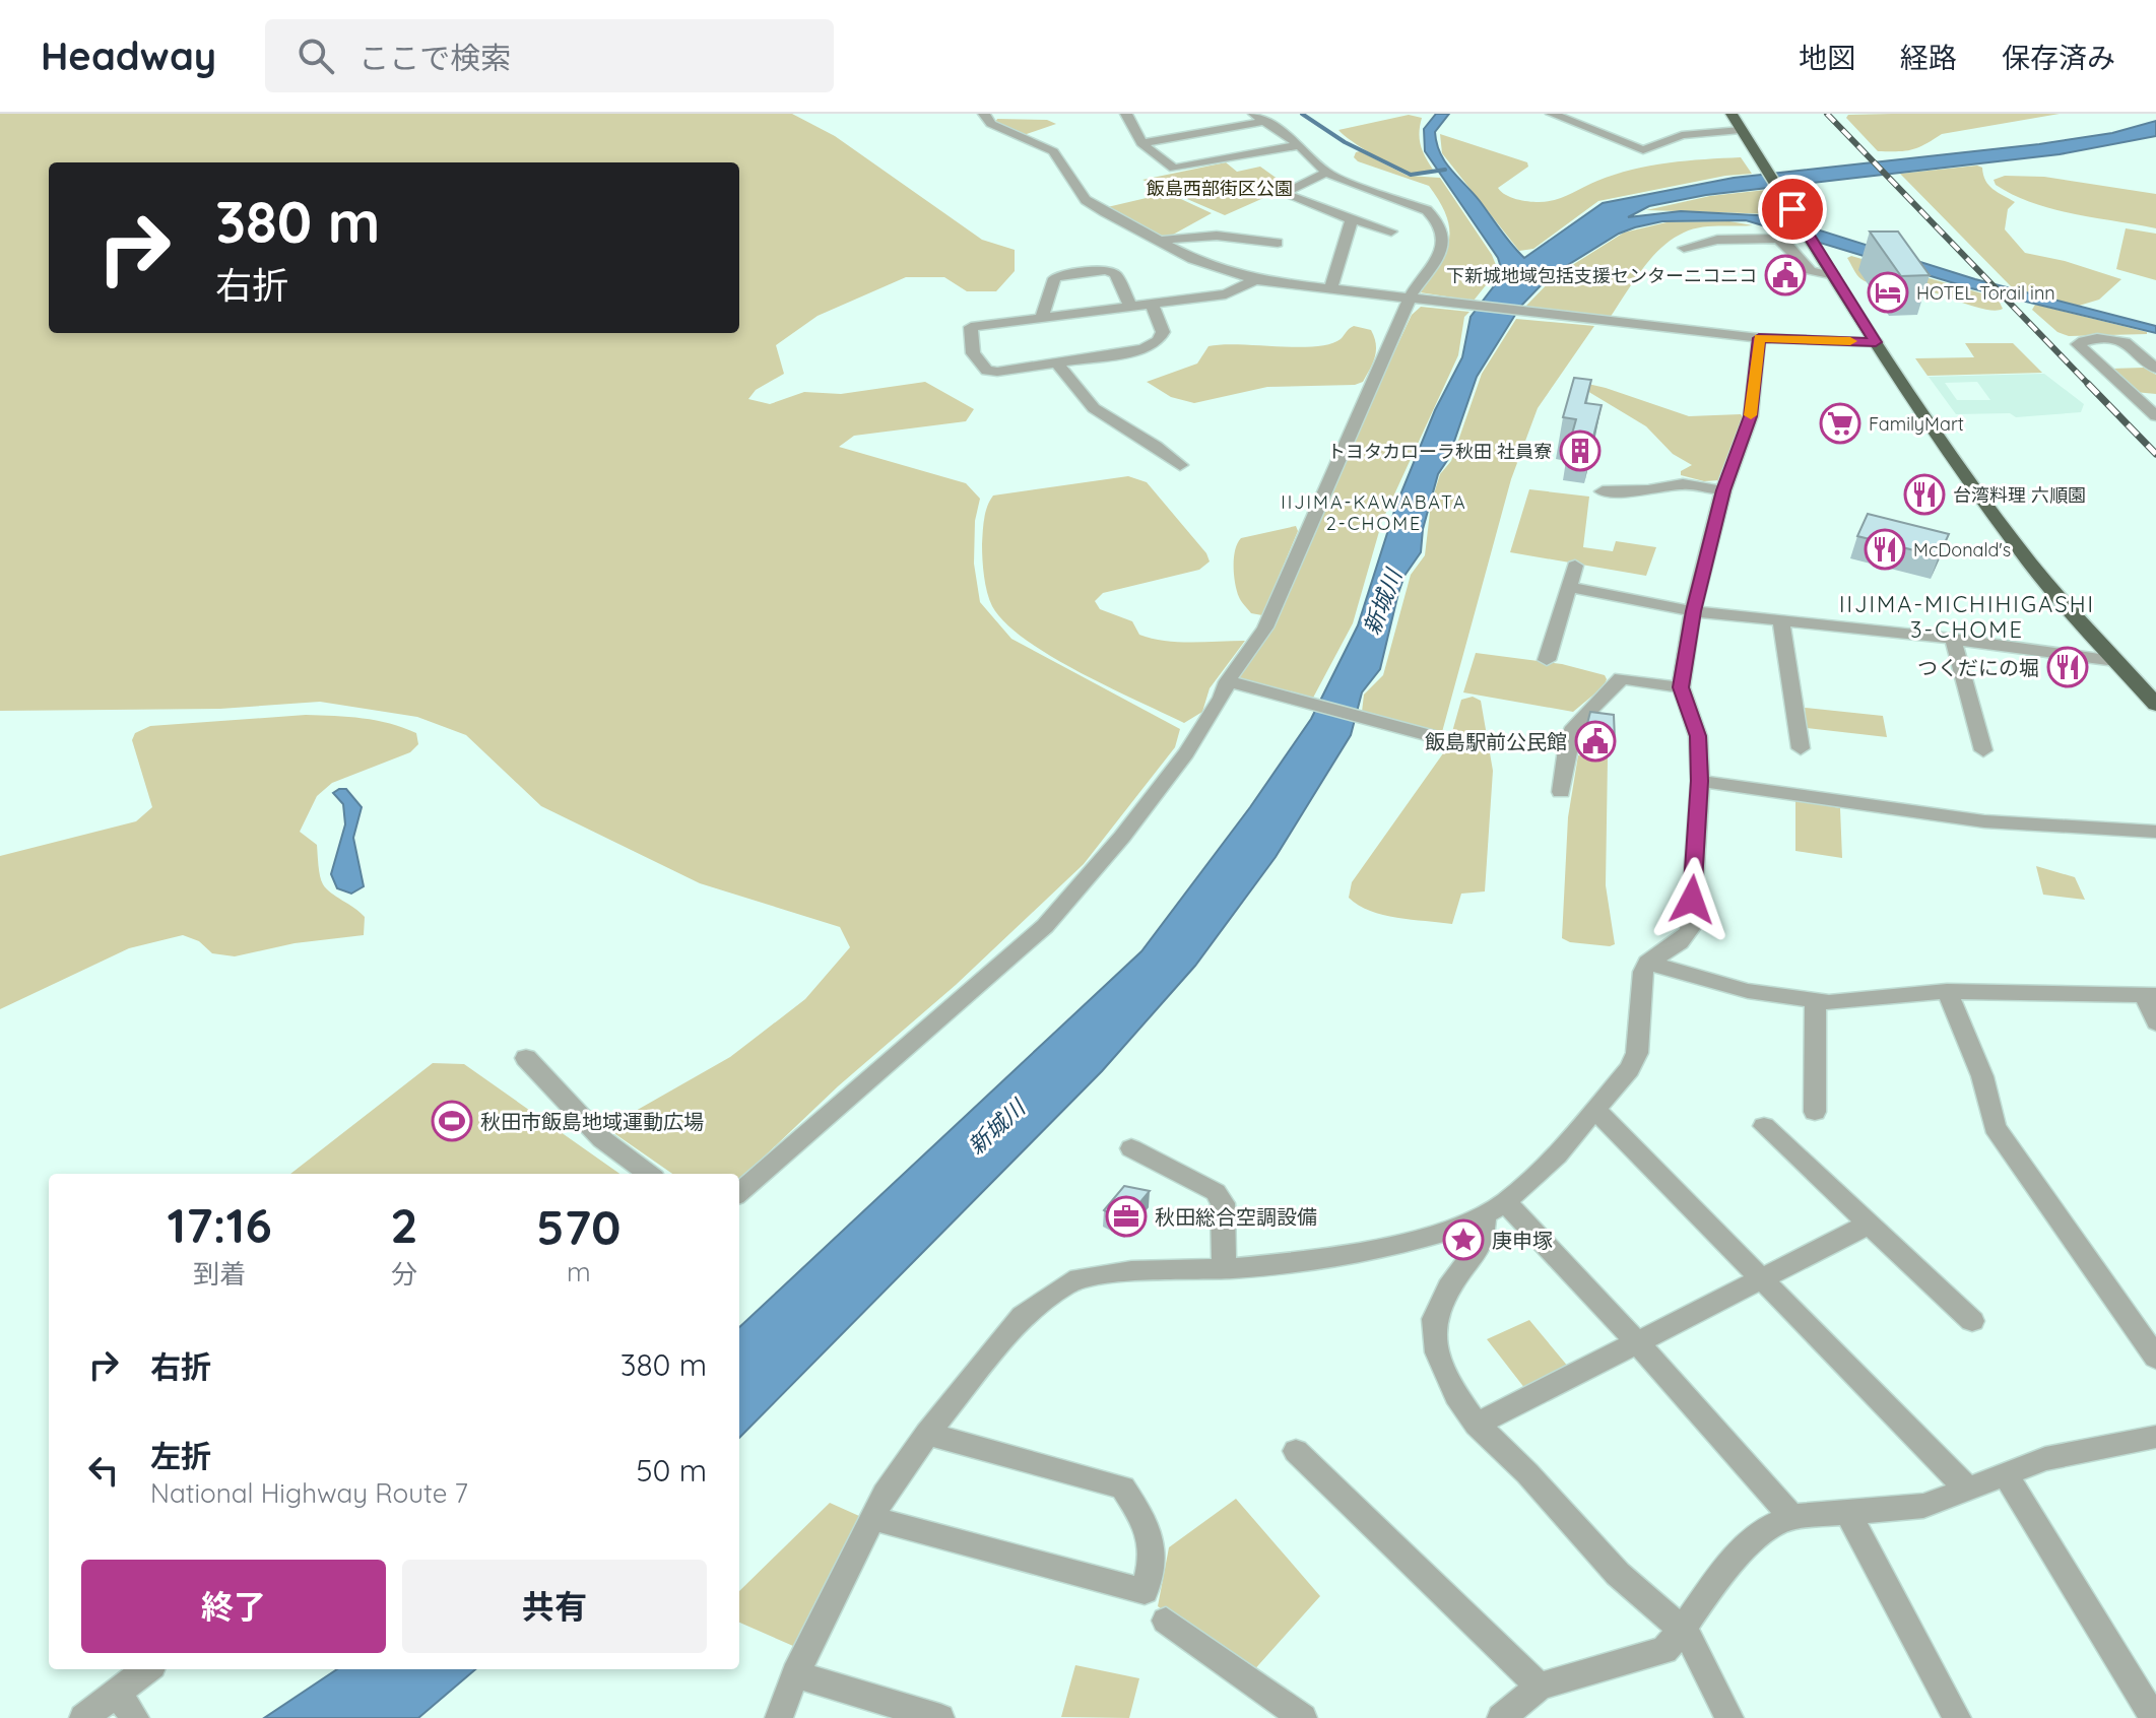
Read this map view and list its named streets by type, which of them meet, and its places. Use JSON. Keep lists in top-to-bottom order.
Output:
{
  "districts": ["IIJIMA-KAWABATA 2-CHOME", "IIJIMA-MICHIHIGASHI 3-CHOME"],
  "water": ["新城川"],
  "parks": ["飯島西部街区公園"],
  "places": {
    "public building": ["下新城地域包括支援センターニコニコ", "飯島駅前公民館"],
    "hotel": ["HOTEL Torail inn"],
    "supermarket": ["FamilyMart"],
    "building": ["トヨタカローラ秋田 社員寮"],
    "restaurant": ["台湾料理 六順園", "McDonald's", "つくだにの堀"],
    "sports": ["秋田市飯島地域運動広場"],
    "office": ["秋田総合空調設備"],
    "place": ["庚申塚"]
  },
  "page": {
    "header": "Headway",
    "search": "ここで検索",
    "nav": ["地図", "経路", "保存済み"],
    "turn": ["380 m", "右折"],
    "eta": [
      "17:16",
      "到着",
      "2",
      "分",
      "570",
      "m"
    ],
    "list": [
      {
        "name": "右折",
        "value": "380 m"
      },
      {
        "name": "左折",
        "note": "National Highway Route 7",
        "value": "50 m"
      }
    ],
    "buttons": ["終了", "共有"]
  }
}
